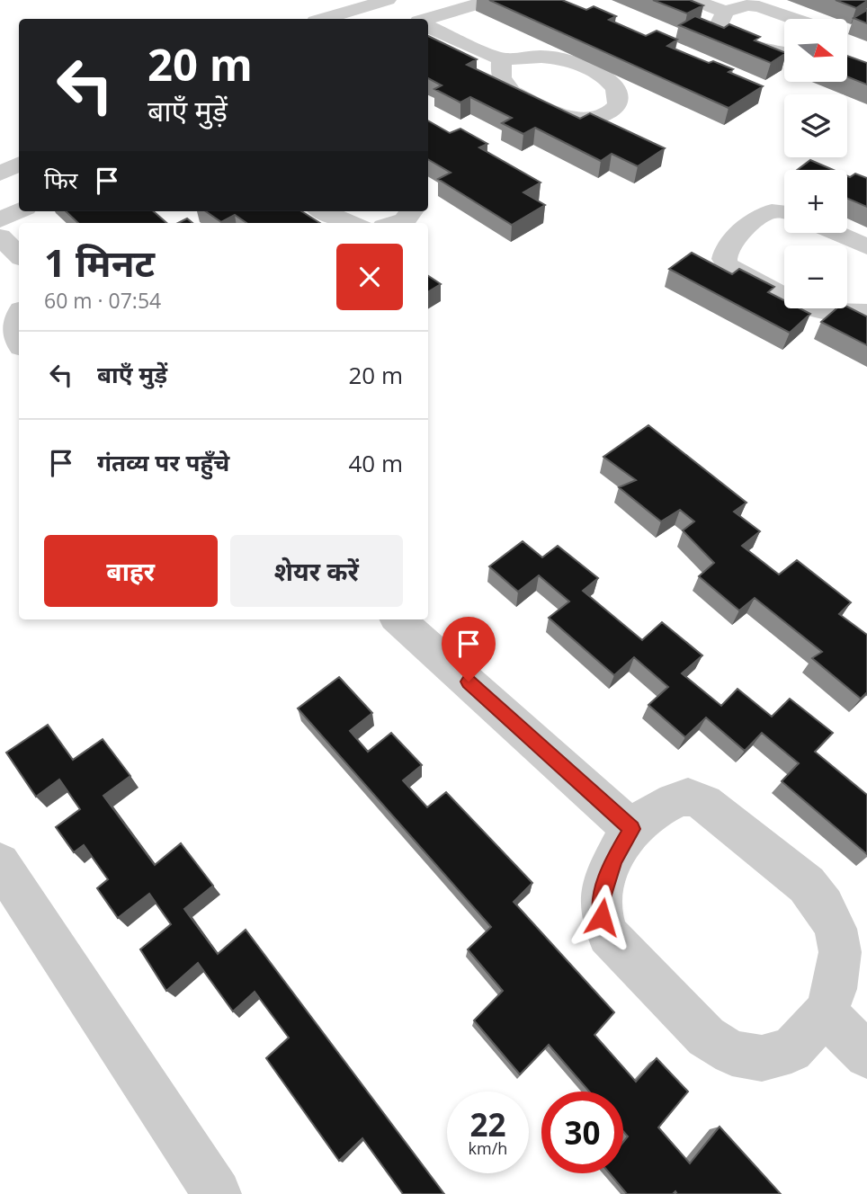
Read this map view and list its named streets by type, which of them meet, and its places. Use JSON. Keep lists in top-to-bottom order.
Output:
{
  "north": "right",
  "page": {
    "map_buttons": ["+", "−"],
    "turn": ["20 m", "बाएँ मुड़ें"],
    "then": "फिर",
    "heading": ["1 मिनट", "60 m · 07:54"],
    "list": [
      {
        "name": "बाएँ मुड़ें",
        "value": "20 m"
      },
      {
        "name": "गंतव्य पर पहुँचे",
        "value": "40 m"
      }
    ],
    "buttons": ["बाहर", "शेयर करें"],
    "speed": "22 km/h",
    "limit": "30"
  }
}
